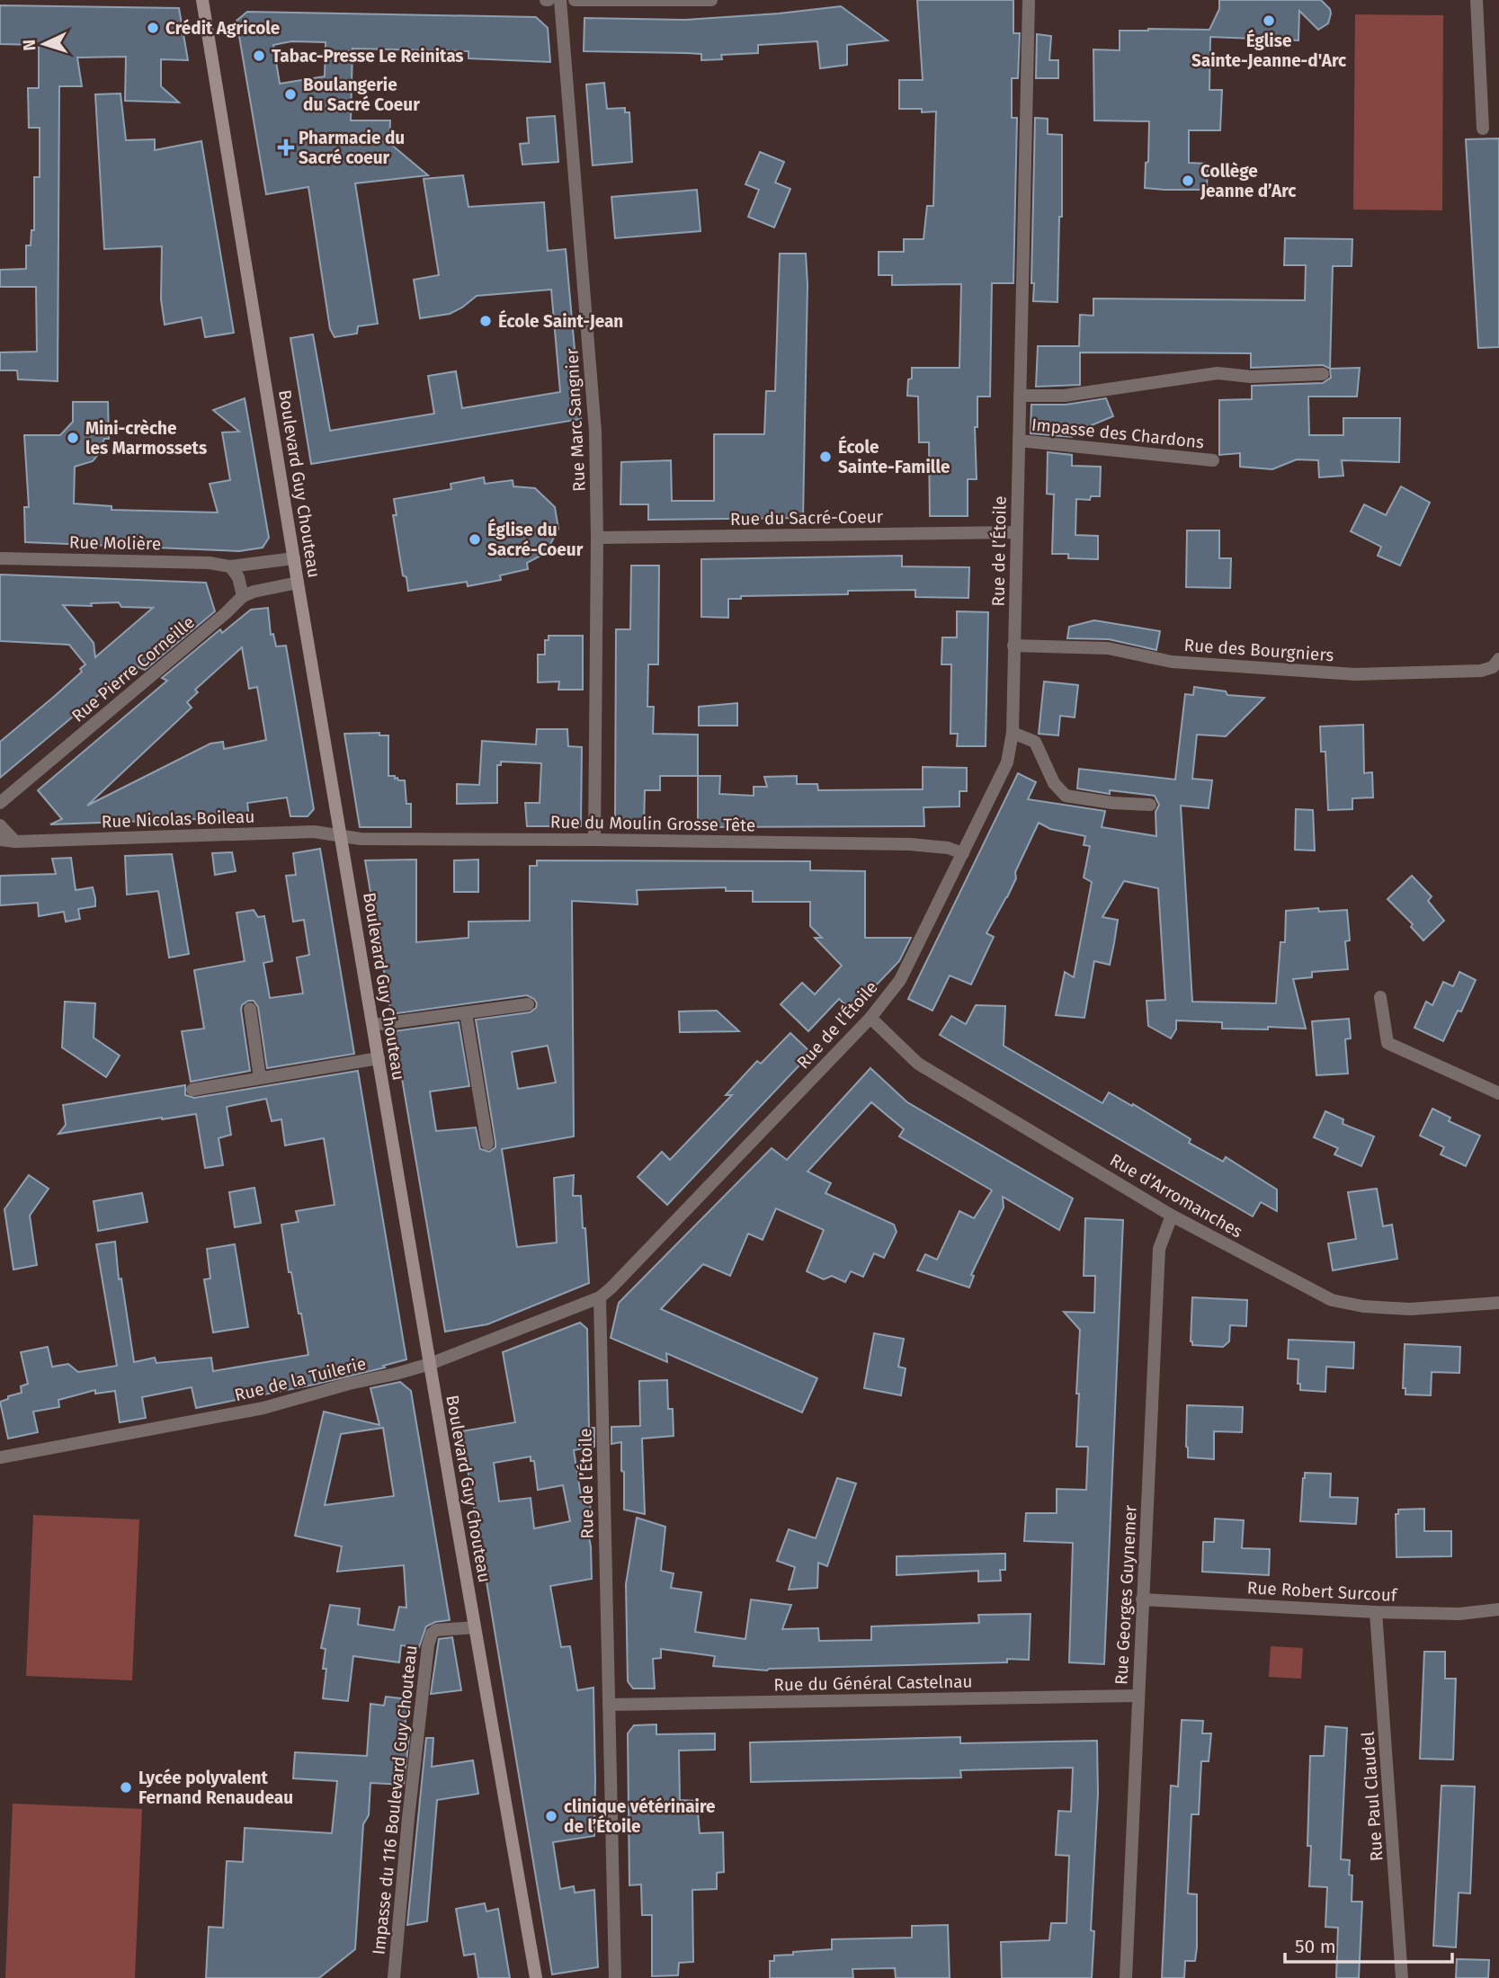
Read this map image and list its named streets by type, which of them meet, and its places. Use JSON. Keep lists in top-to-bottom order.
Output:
{
  "streets": {
    "main road": ["Boulevard Guy Chouteau"],
    "street": [
      "Rue Marc Sangnier",
      "Impasse des Chardons",
      "Rue du Sacré-Coeur",
      "Rue Molière",
      "Rue de l’Étoile",
      "Rue des Bourgniers",
      "Rue Pierre Corneille",
      "Rue Nicolas Boileau",
      "Rue du Moulin Grosse Tête",
      "Rue d’Arromanches",
      "Rue de la Tuilerie",
      "Rue Robert Surcouf",
      "Rue Georges Guynemer",
      "Rue du Général Castelnau",
      "Rue Paul Claudel",
      "Impasse du 116 Boulevard Guy Chouteau"
    ]
  },
  "crossings": [
    ["Rue Marc Sangnier", "Rue du Sacré-Coeur"],
    ["Rue Marc Sangnier", "Rue du Moulin Grosse Tête"],
    ["Impasse des Chardons", "Rue de l’Étoile"],
    ["Boulevard Guy Chouteau", "Rue Molière"],
    ["Boulevard Guy Chouteau", "Rue Pierre Corneille"],
    ["Boulevard Guy Chouteau", "Rue Nicolas Boileau"],
    ["Boulevard Guy Chouteau", "Rue du Moulin Grosse Tête"],
    ["Boulevard Guy Chouteau", "Rue de la Tuilerie"],
    ["Boulevard Guy Chouteau", "Impasse du 116 Boulevard Guy Chouteau"],
    ["Rue du Sacré-Coeur", "Rue de l’Étoile"],
    ["Rue de l’Étoile", "Rue des Bourgniers"],
    ["Rue de l’Étoile", "Rue du Moulin Grosse Tête"],
    ["Rue de l’Étoile", "Rue d’Arromanches"],
    ["Rue de l’Étoile", "Rue de la Tuilerie"],
    ["Rue de l’Étoile", "Rue du Général Castelnau"],
    ["Rue Nicolas Boileau", "Rue du Moulin Grosse Tête"],
    ["Rue d’Arromanches", "Rue Georges Guynemer"],
    ["Rue Robert Surcouf", "Rue Georges Guynemer"],
    ["Rue Robert Surcouf", "Rue Paul Claudel"],
    ["Rue Georges Guynemer", "Rue du Général Castelnau"]
  ],
  "places": {
    "other": [
      "Église Sainte-Jeanne-d'Arc",
      "Crédit Agricole",
      "Tabac-Presse Le Reinitas",
      "Boulangerie du Sacré Coeur",
      "Collège Jeanne d’Arc",
      "École Saint-Jean",
      "Mini-crèche les Marmossets",
      "École Sainte-Famille",
      "Église du Sacré-Coeur",
      "Lycée polyvalent Fernand Renaudeau",
      "clinique vétérinaire de l’Étoile"
    ],
    "health": ["Pharmacie du Sacré coeur"]
  },
  "scale_bar": "50 m",
  "north": "left"
}
